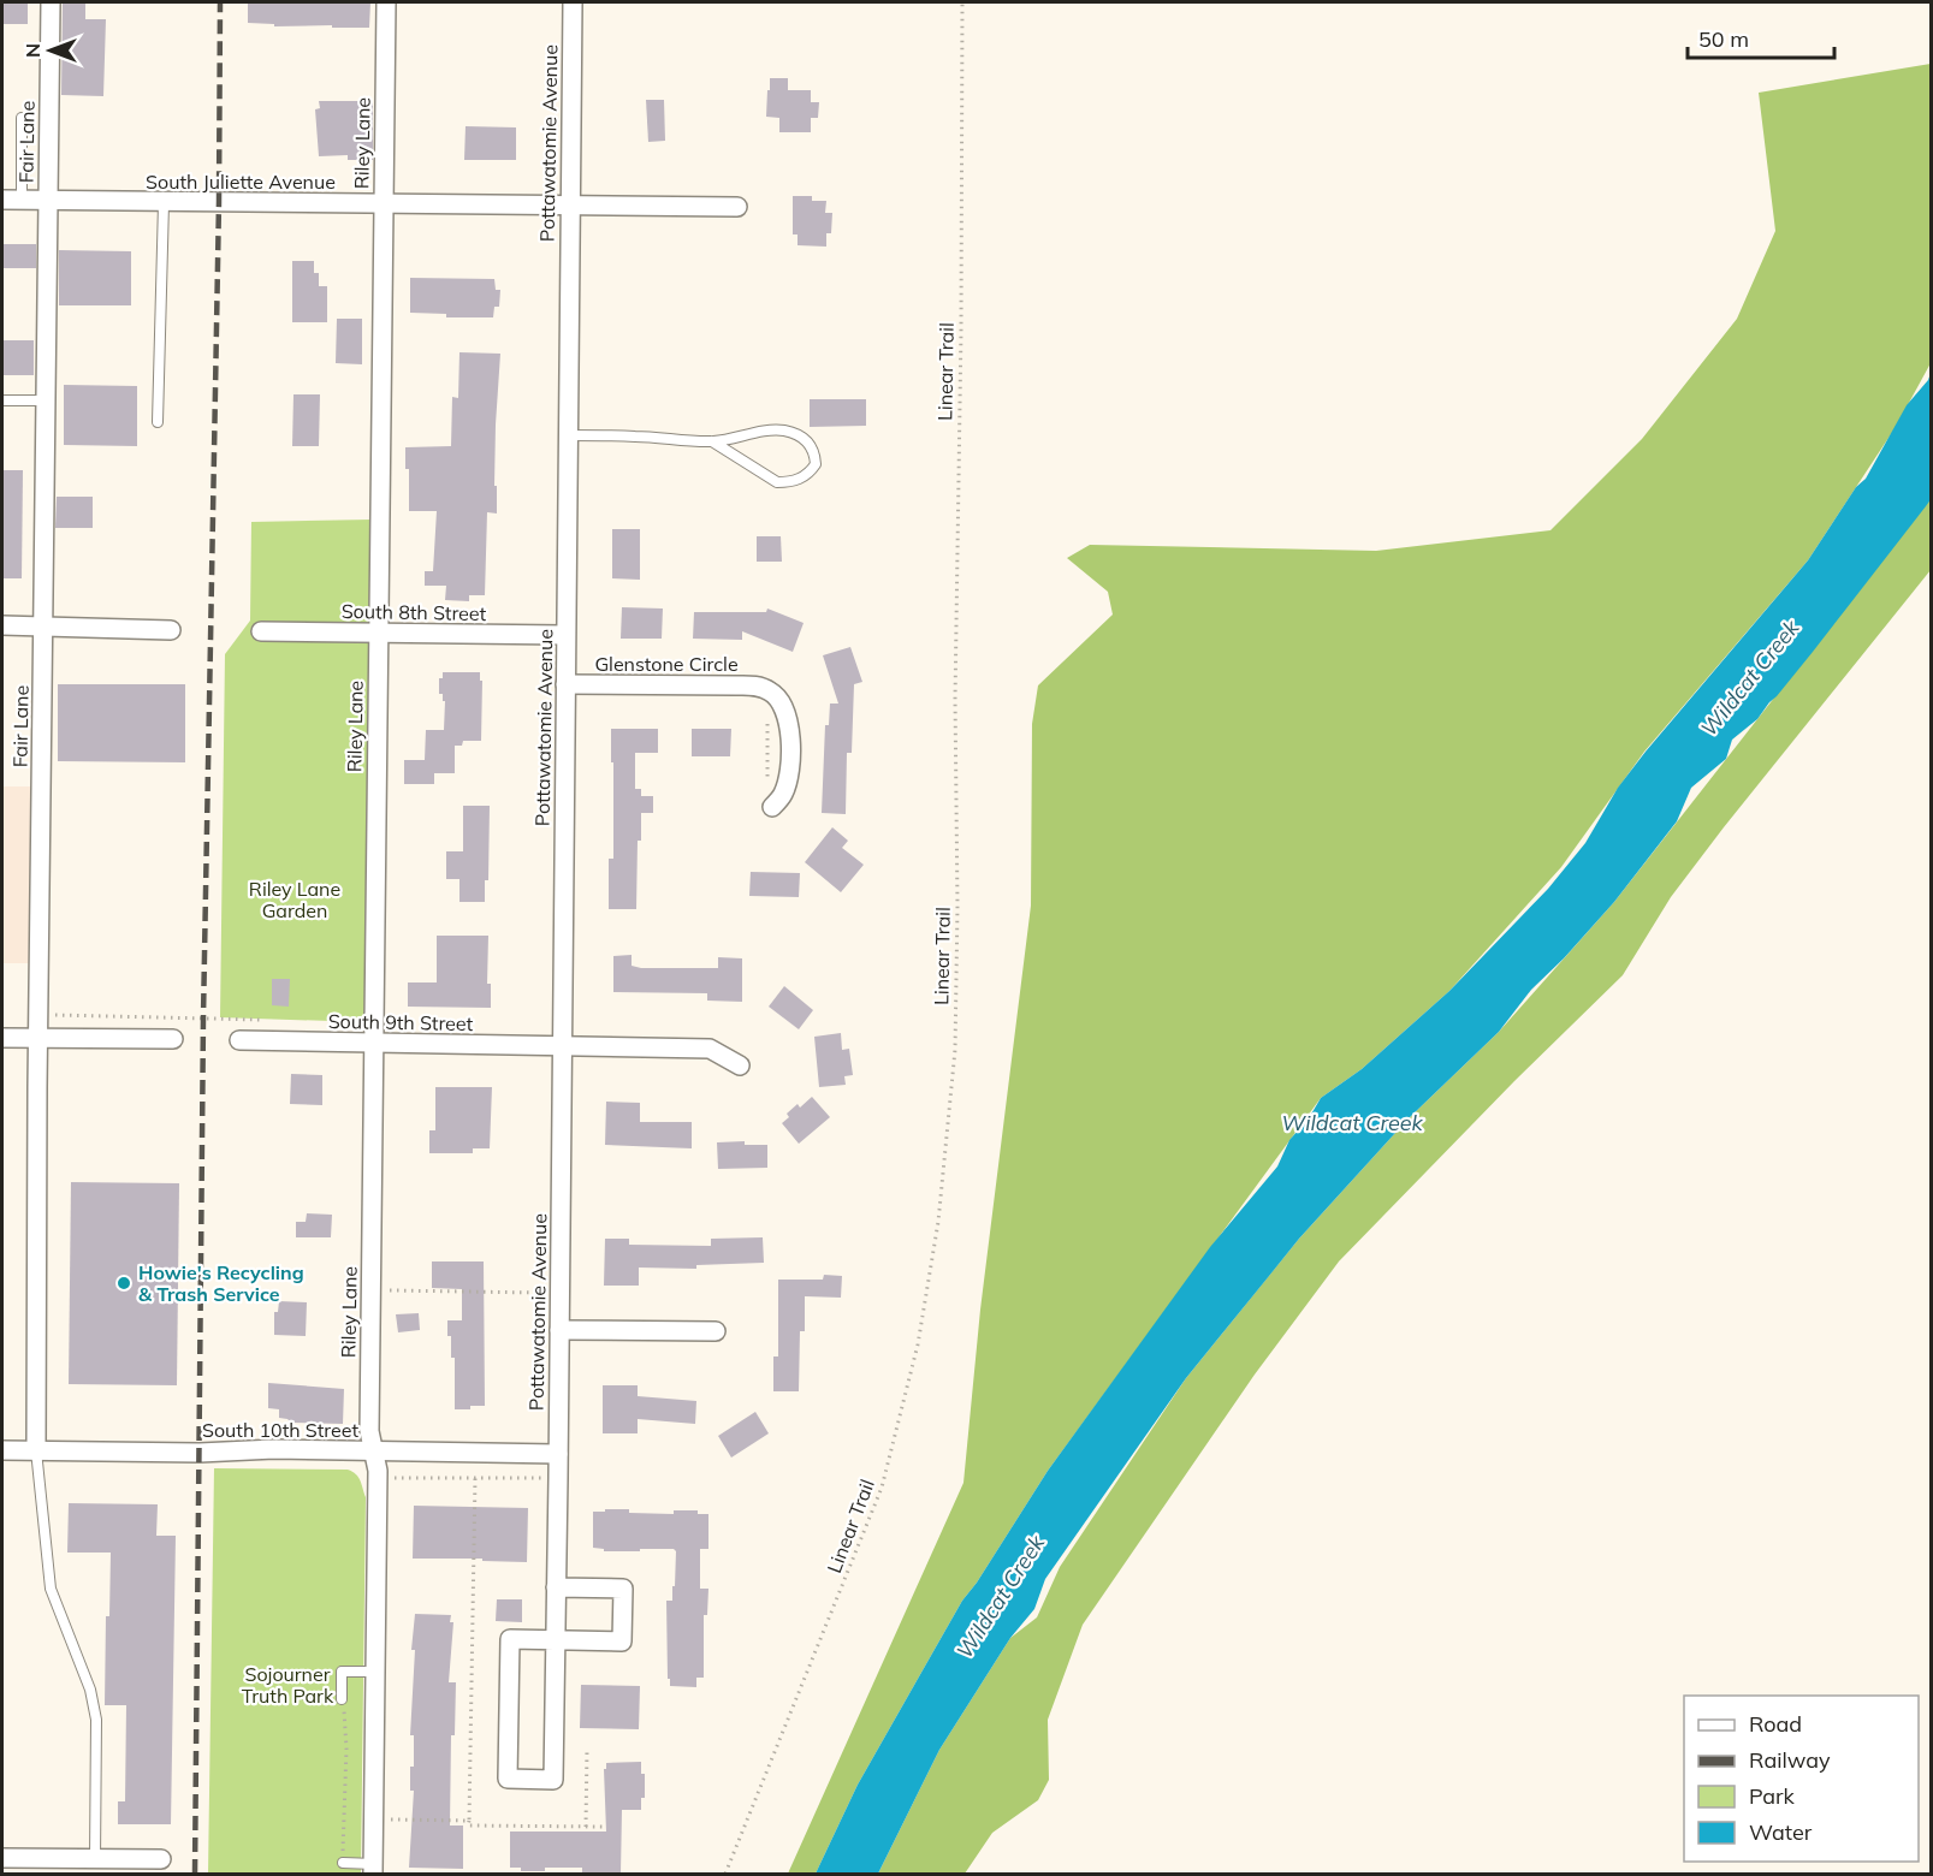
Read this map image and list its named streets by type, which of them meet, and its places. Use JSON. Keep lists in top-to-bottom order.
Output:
{
  "streets": {
    "street": [
      "Fair Lane",
      "Riley Lane",
      "Pottawatomie Avenue",
      "South Juliette Avenue",
      "South 8th Street",
      "Glenstone Circle",
      "South 9th Street",
      "South 10th Street"
    ],
    "path": ["Linear Trail"]
  },
  "crossings": [
    ["Fair Lane", "South Juliette Avenue"],
    ["Fair Lane", "South 10th Street"],
    ["Riley Lane", "South Juliette Avenue"],
    ["Riley Lane", "South 8th Street"],
    ["Riley Lane", "South 9th Street"],
    ["Riley Lane", "South 10th Street"],
    ["Pottawatomie Avenue", "South Juliette Avenue"],
    ["Pottawatomie Avenue", "South 8th Street"],
    ["Pottawatomie Avenue", "Glenstone Circle"],
    ["Pottawatomie Avenue", "South 9th Street"],
    ["Pottawatomie Avenue", "South 10th Street"]
  ],
  "water": ["Wildcat Creek"],
  "parks": ["Riley Lane Garden", "Sojourner Truth Park"],
  "places": ["Howie's Recycling & Trash Service"],
  "legend": [
    "Road",
    "Railway",
    "Park",
    "Water"
  ],
  "scale_bar": "50 m",
  "north": "left"
}
